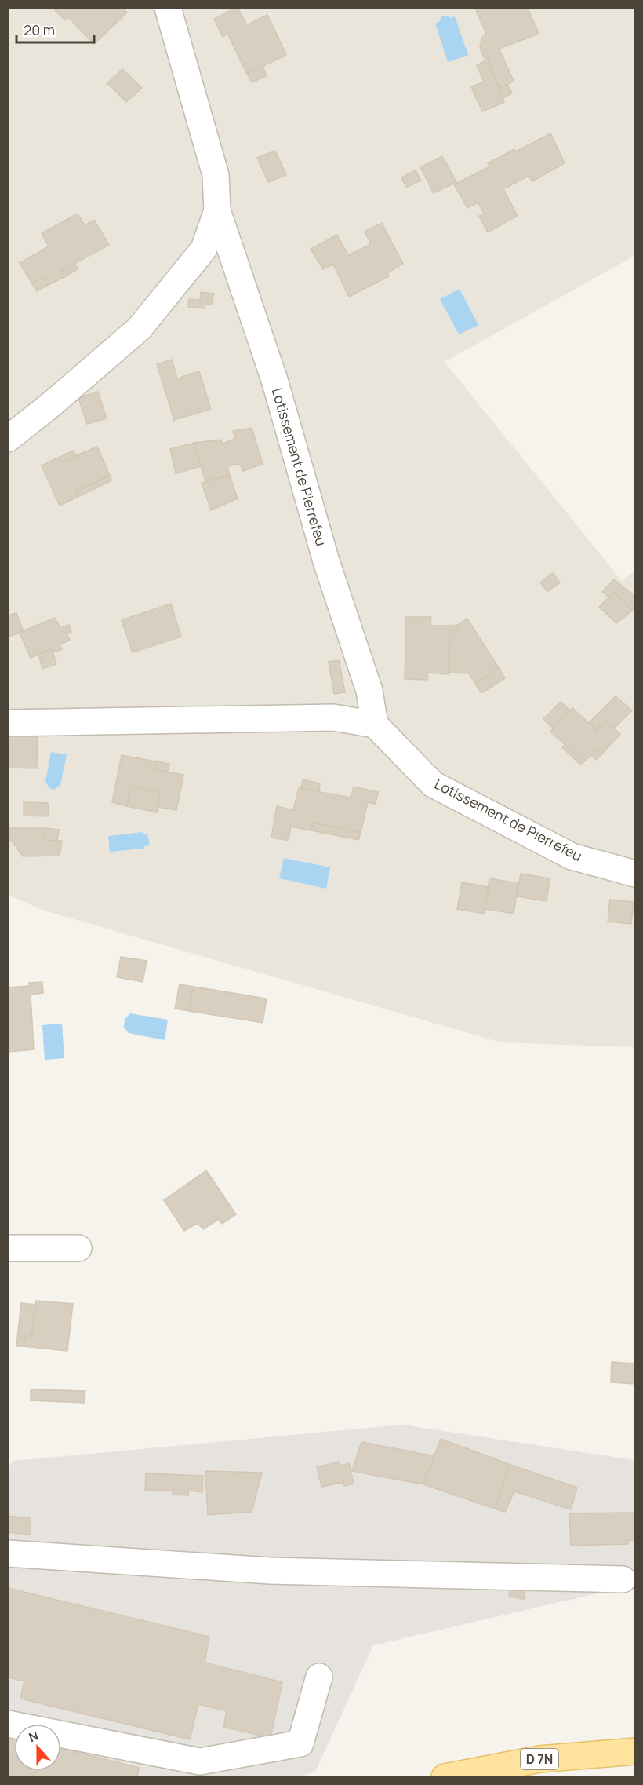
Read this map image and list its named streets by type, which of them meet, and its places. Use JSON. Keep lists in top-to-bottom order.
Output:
{
  "streets": {
    "main road": ["D 7N"],
    "street": ["Lotissement de Pierrefeu"]
  },
  "scale_bar": "20 m",
  "north": "top"
}
